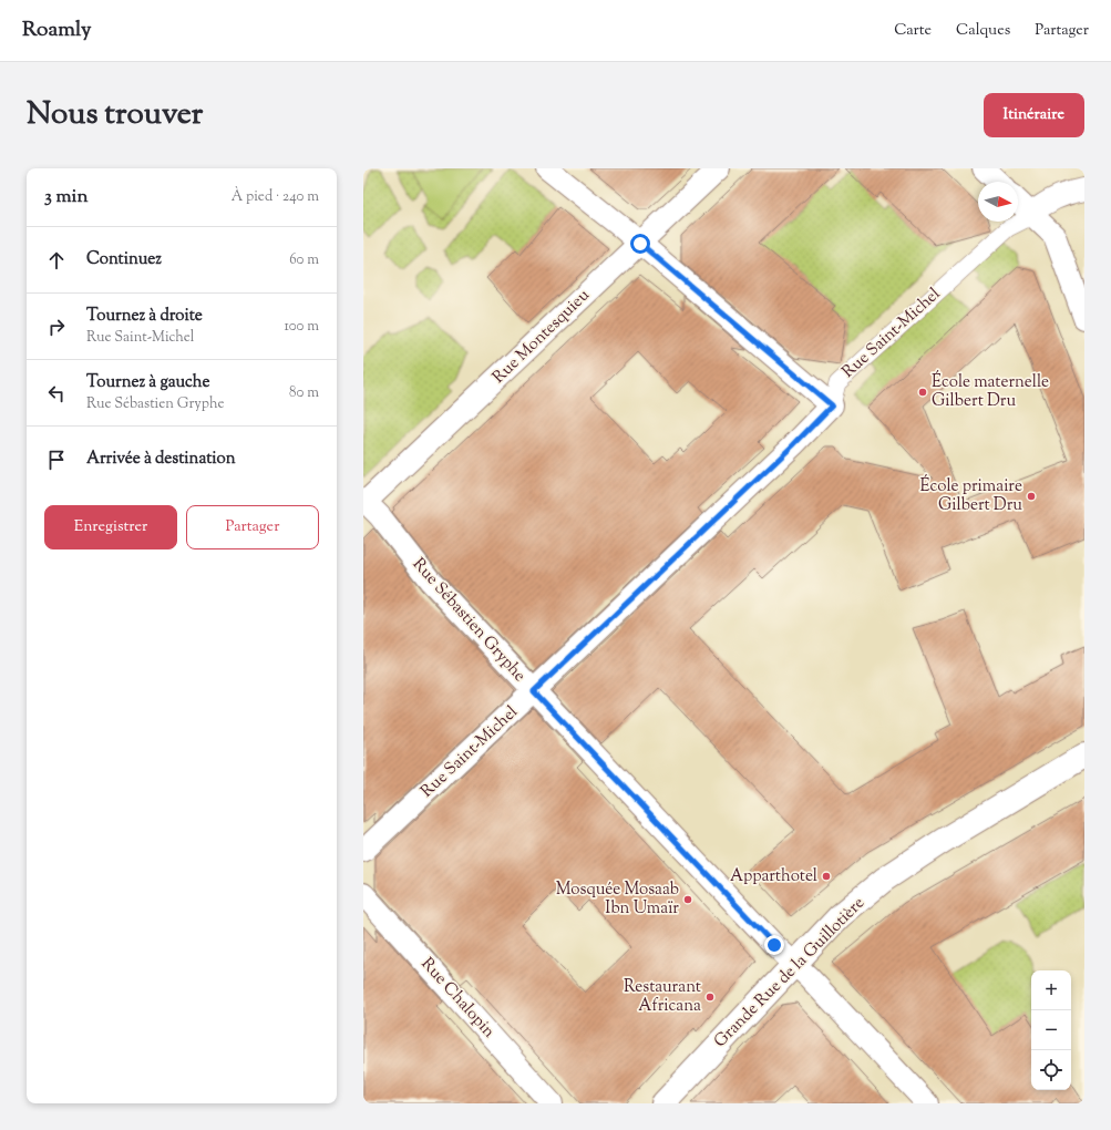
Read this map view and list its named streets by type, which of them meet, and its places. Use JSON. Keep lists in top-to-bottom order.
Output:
{
  "streets": {
    "main road": ["Grande Rue de la Guillotière"],
    "street": [
      "Rue Saint-Michel",
      "Rue Montesquieu",
      "Rue Sébastien Gryphe",
      "Rue Chalopin"
    ]
  },
  "crossings": [
    ["Rue Saint-Michel", "Rue Sébastien Gryphe"],
    ["Rue Montesquieu", "Rue Sébastien Gryphe"],
    ["Rue Sébastien Gryphe", "Grande Rue de la Guillotière"]
  ],
  "places": [
    "École maternelle Gilbert Dru",
    "École primaire Gilbert Dru",
    "Apparthotel",
    "Mosquée Mosaab Ibn Umaïr",
    "Restaurant Africana"
  ],
  "north": "right",
  "page": {
    "header": "Roamly",
    "nav": ["Carte", "Calques", "Partager"],
    "title": "Nous trouver",
    "buttons": [
      "Itinéraire",
      ["Enregistrer", "Partager"]
    ],
    "heading": ["3 min", "À pied · 240 m"],
    "list": [
      ["Continuez", "60 m"],
      ["Tournez à droite", "Rue Saint-Michel", "100 m"],
      ["Tournez à gauche", "Rue Sébastien Gryphe", "80 m"],
      "Arrivée à destination"
    ],
    "map_buttons": ["+", "−"]
  }
}
